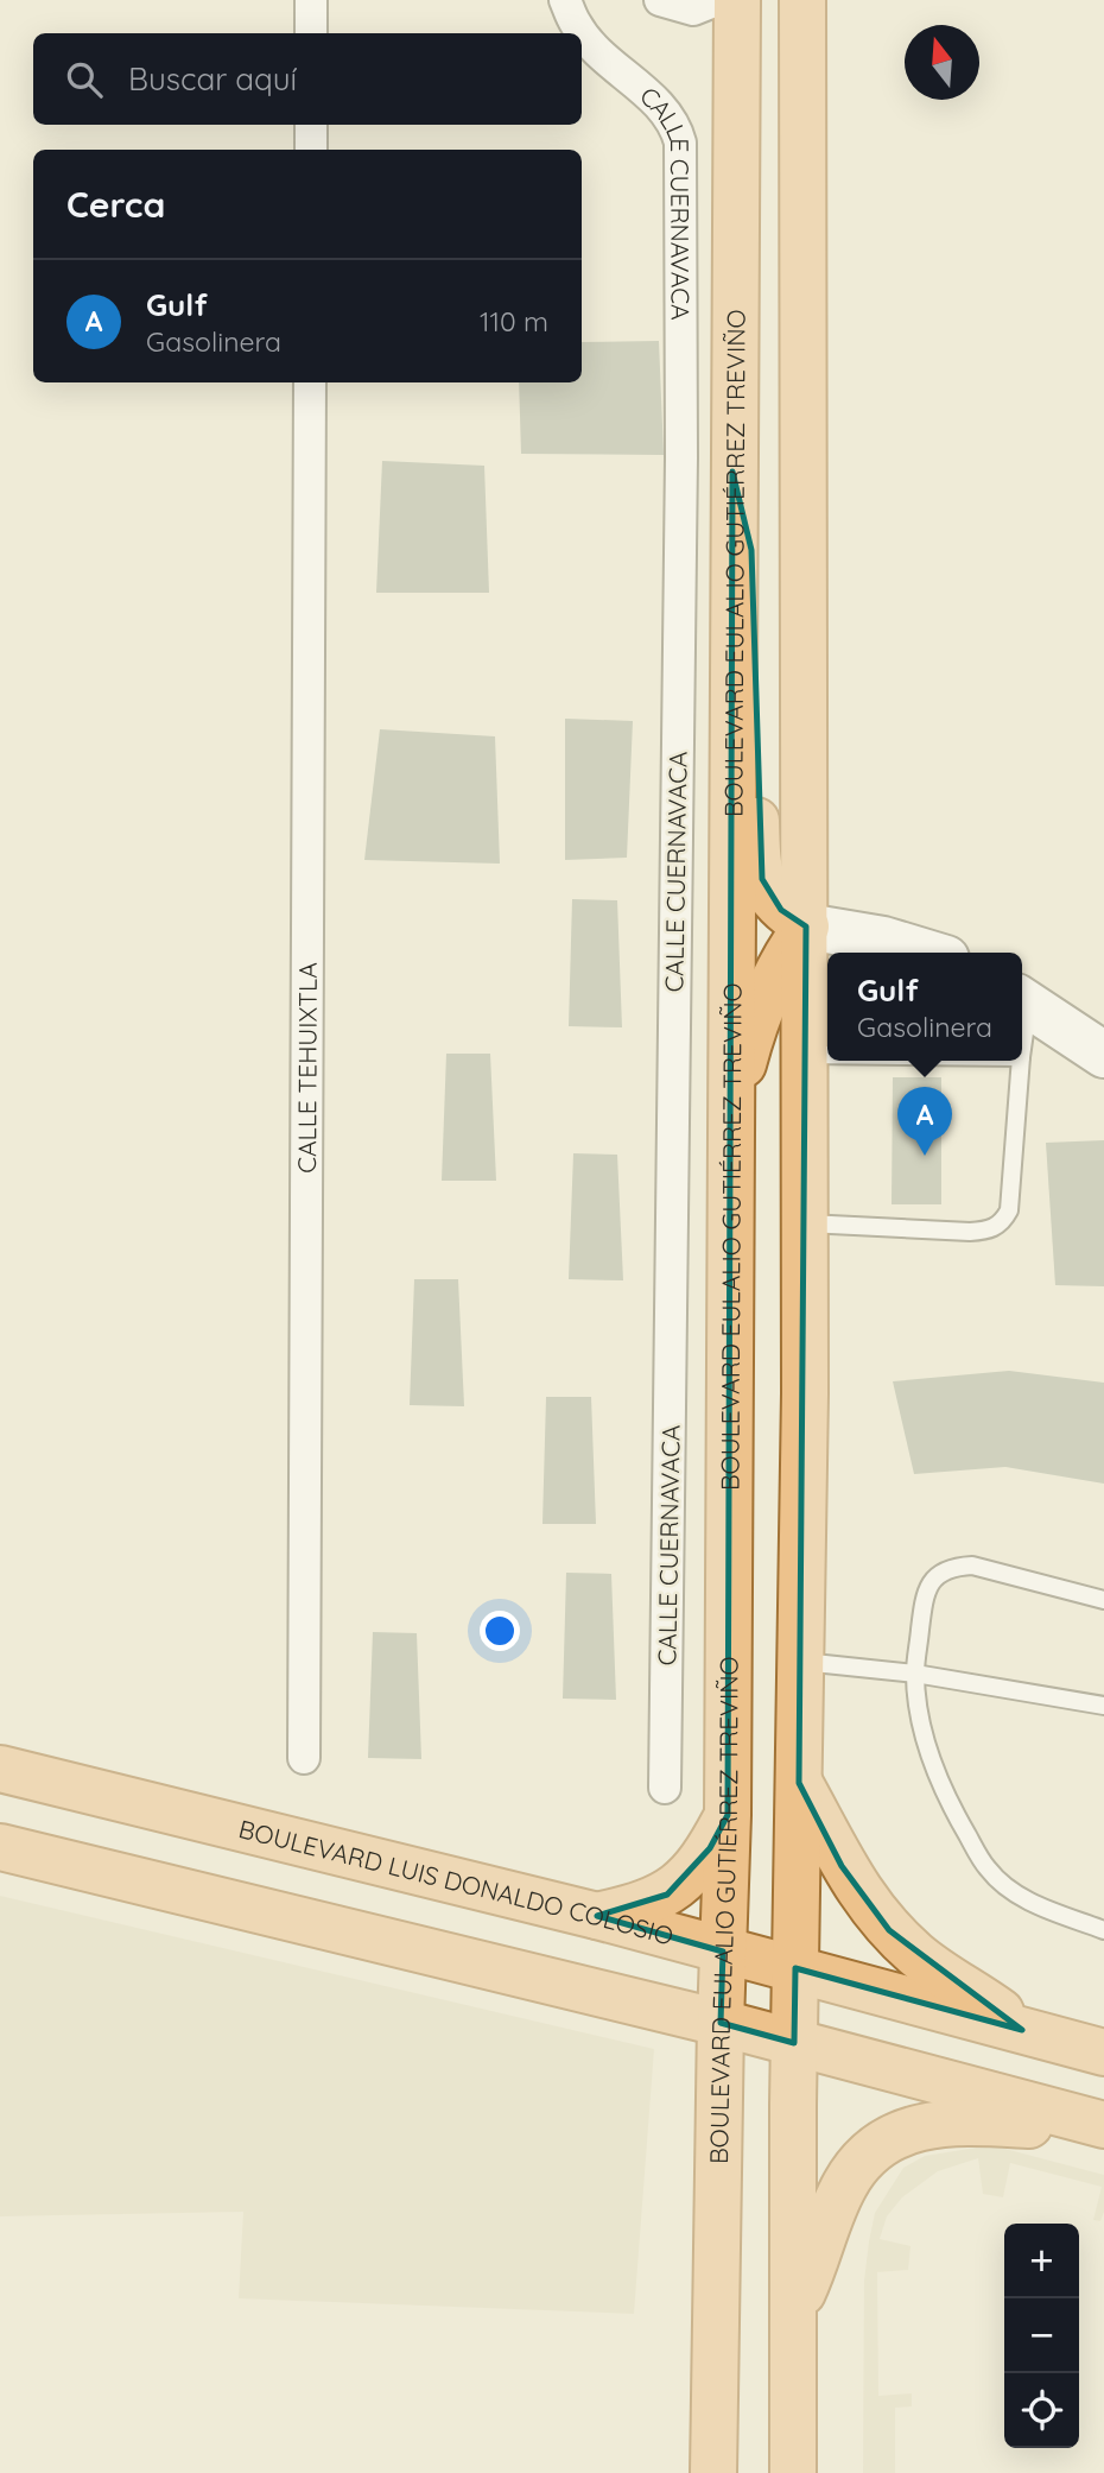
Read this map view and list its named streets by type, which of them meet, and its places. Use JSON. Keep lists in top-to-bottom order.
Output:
{
  "streets": {
    "main road": ["BOULEVARD EULALIO GUTIÉRREZ TREVIÑO", "BOULEVARD LUIS DONALDO COLOSIO"],
    "street": ["CALLE CUERNAVACA", "CALLE TEHUIXTLA"]
  },
  "crossings": [
    ["BOULEVARD EULALIO GUTIÉRREZ TREVIÑO", "BOULEVARD LUIS DONALDO COLOSIO"]
  ],
  "north": "top",
  "page": {
    "search": "Buscar aquí",
    "heading": "Cerca",
    "list": [
      {
        "mark": "A",
        "name": "Gulf",
        "note": "Gasolinera",
        "value": "110 m"
      }
    ],
    "popup": ["Gulf", "Gasolinera"],
    "pins": "A",
    "map_buttons": ["+", "−"]
  }
}
